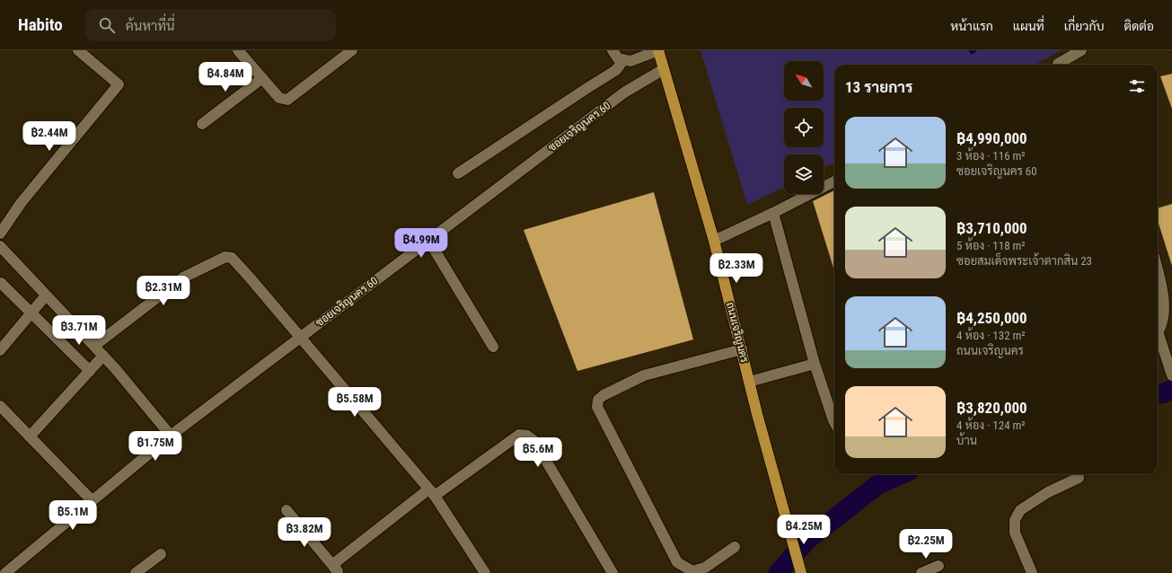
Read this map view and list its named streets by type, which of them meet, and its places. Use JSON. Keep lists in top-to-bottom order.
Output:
{
  "streets": {
    "main road": ["ถนนเจริญนคร"],
    "street": ["ซอยเจริญนคร 60"]
  },
  "crossings": [
    ["ซอยเจริญนคร 60", "ถนนเจริญนคร"]
  ],
  "north": "top left",
  "page": {
    "header": "Habito",
    "search": "ค้นหาที่นี่",
    "nav": [
      "หน้าแรก",
      "แผนที่",
      "เกี่ยวกับ",
      "ติดต่อ"
    ],
    "price": [
      "฿4.84M",
      "฿2.44M",
      "฿4.99M",
      "฿2.33M",
      "฿2.31M",
      "฿3.71M",
      "฿5.58M",
      "฿1.75M",
      "฿5.6M",
      "฿5.1M",
      "฿4.25M",
      "฿3.82M",
      "฿2.25M"
    ],
    "heading": "13 รายการ",
    "list": [
      {
        "name": "฿4,990,000",
        "note": "3 ห้อง · 116 m² · ซอยเจริญนคร 60"
      },
      {
        "name": "฿3,710,000",
        "note": "5 ห้อง · 118 m² · ซอยสมเด็จพระเจ้าตากสิน 23"
      },
      {
        "name": "฿4,250,000",
        "note": "4 ห้อง · 132 m² · ถนนเจริญนคร"
      },
      {
        "name": "฿3,820,000",
        "note": "4 ห้อง · 124 m² · บ้าน"
      }
    ]
  }
}
